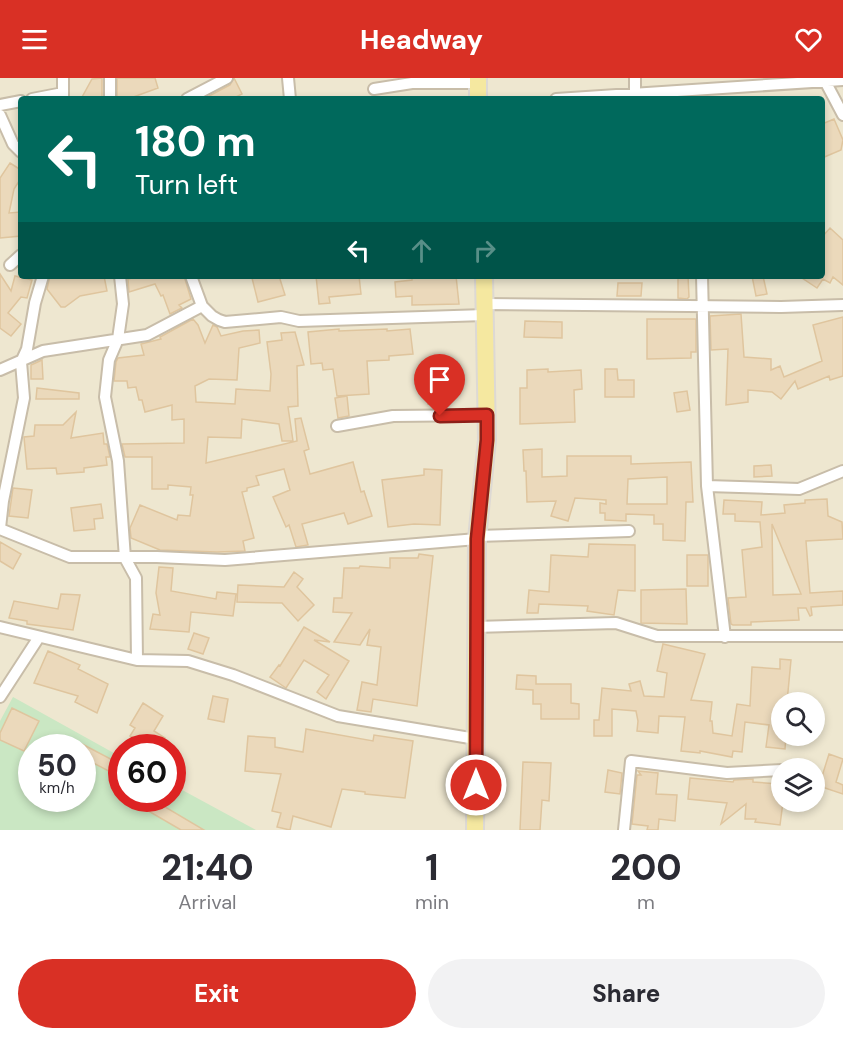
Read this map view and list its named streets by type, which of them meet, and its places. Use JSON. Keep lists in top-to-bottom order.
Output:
{
  "page": {
    "header": "Headway",
    "turn": ["180 m", "Turn left"],
    "speed": "50 km/h",
    "limit": "60",
    "eta": [
      "21:40",
      "Arrival",
      "1",
      "min",
      "200",
      "m"
    ],
    "buttons": ["Exit", "Share"]
  }
}
